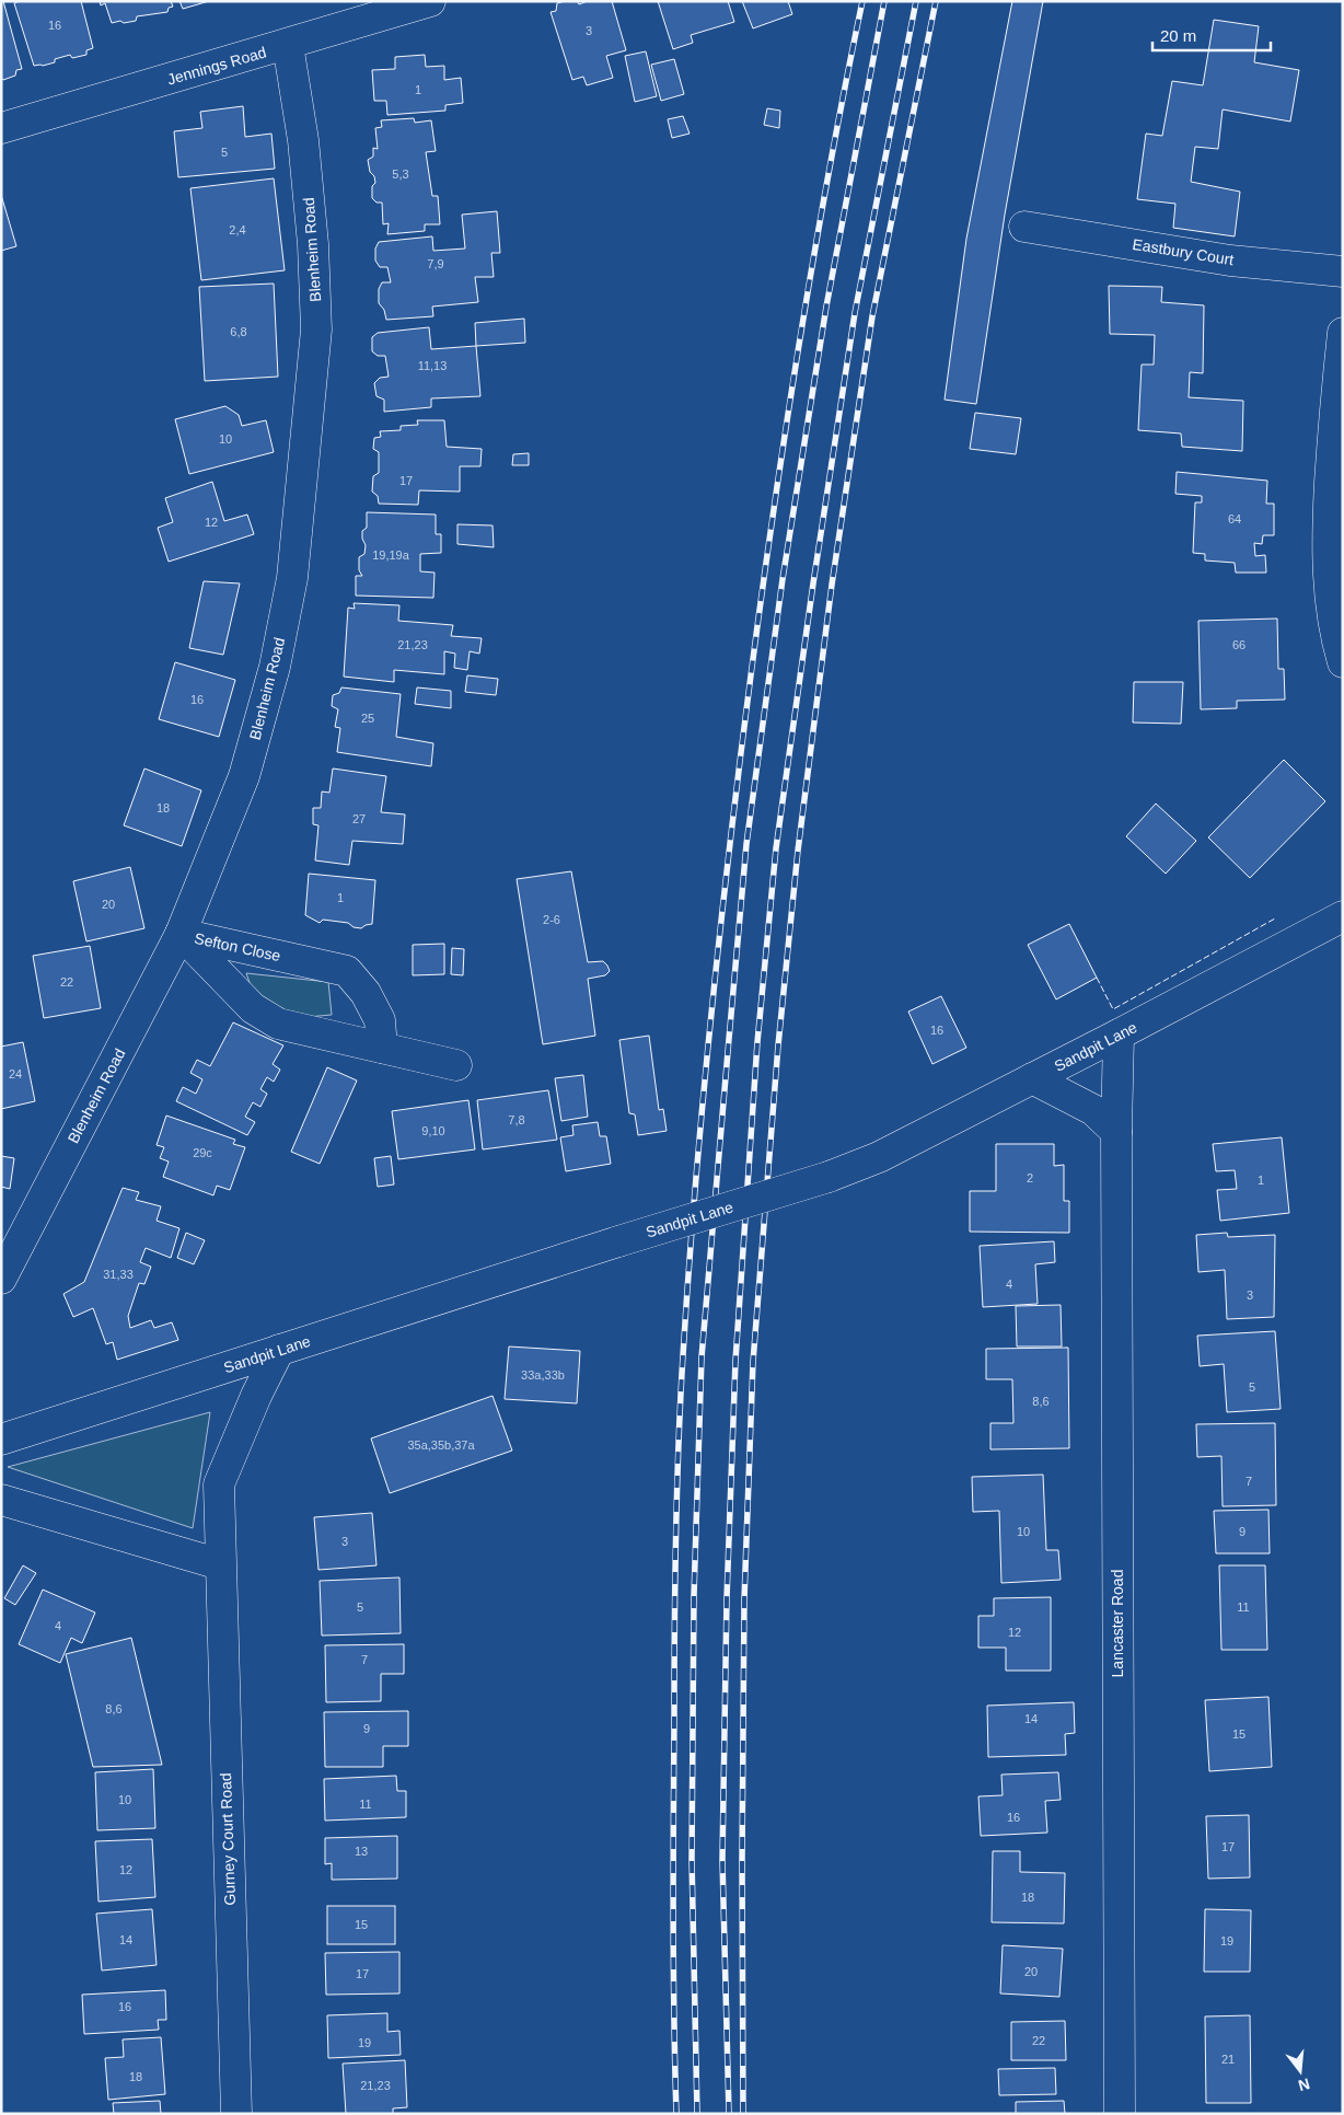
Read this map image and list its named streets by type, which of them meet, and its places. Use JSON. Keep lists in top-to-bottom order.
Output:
{
  "streets": {
    "street": [
      "Jennings Road",
      "Blenheim Road",
      "Eastbury Court",
      "Sefton Close",
      "Sandpit Lane",
      "Lancaster Road",
      "Gurney Court Road"
    ]
  },
  "crossings": [
    ["Jennings Road", "Blenheim Road"],
    ["Blenheim Road", "Sefton Close"],
    ["Sandpit Lane", "Lancaster Road"],
    ["Sandpit Lane", "Gurney Court Road"]
  ],
  "house_numbers": [
    "16",
    "3",
    "1",
    "5",
    "5,3",
    "2,4",
    "7,9",
    "6,8",
    "11,13",
    "10",
    "17",
    "64",
    "12",
    "19,19a",
    "21,23",
    "66",
    "16",
    "25",
    "18",
    "27",
    "1",
    "20",
    "2-6",
    "22",
    "16",
    "24",
    "7,8",
    "9,10",
    "29c",
    "2",
    "1",
    "31,33",
    "4",
    "3",
    "33a,33b",
    "5",
    "8,6",
    "35a,35b,37a",
    "7",
    "10",
    "9",
    "3",
    "5",
    "11",
    "4",
    "12",
    "7",
    "8,6",
    "14",
    "9",
    "15",
    "10",
    "11",
    "16",
    "17",
    "13",
    "12",
    "18",
    "15",
    "14",
    "19",
    "20",
    "17",
    "16",
    "22",
    "19",
    "21",
    "18",
    "21,23"
  ],
  "scale_bar": "20 m",
  "north": "bottom"
}
